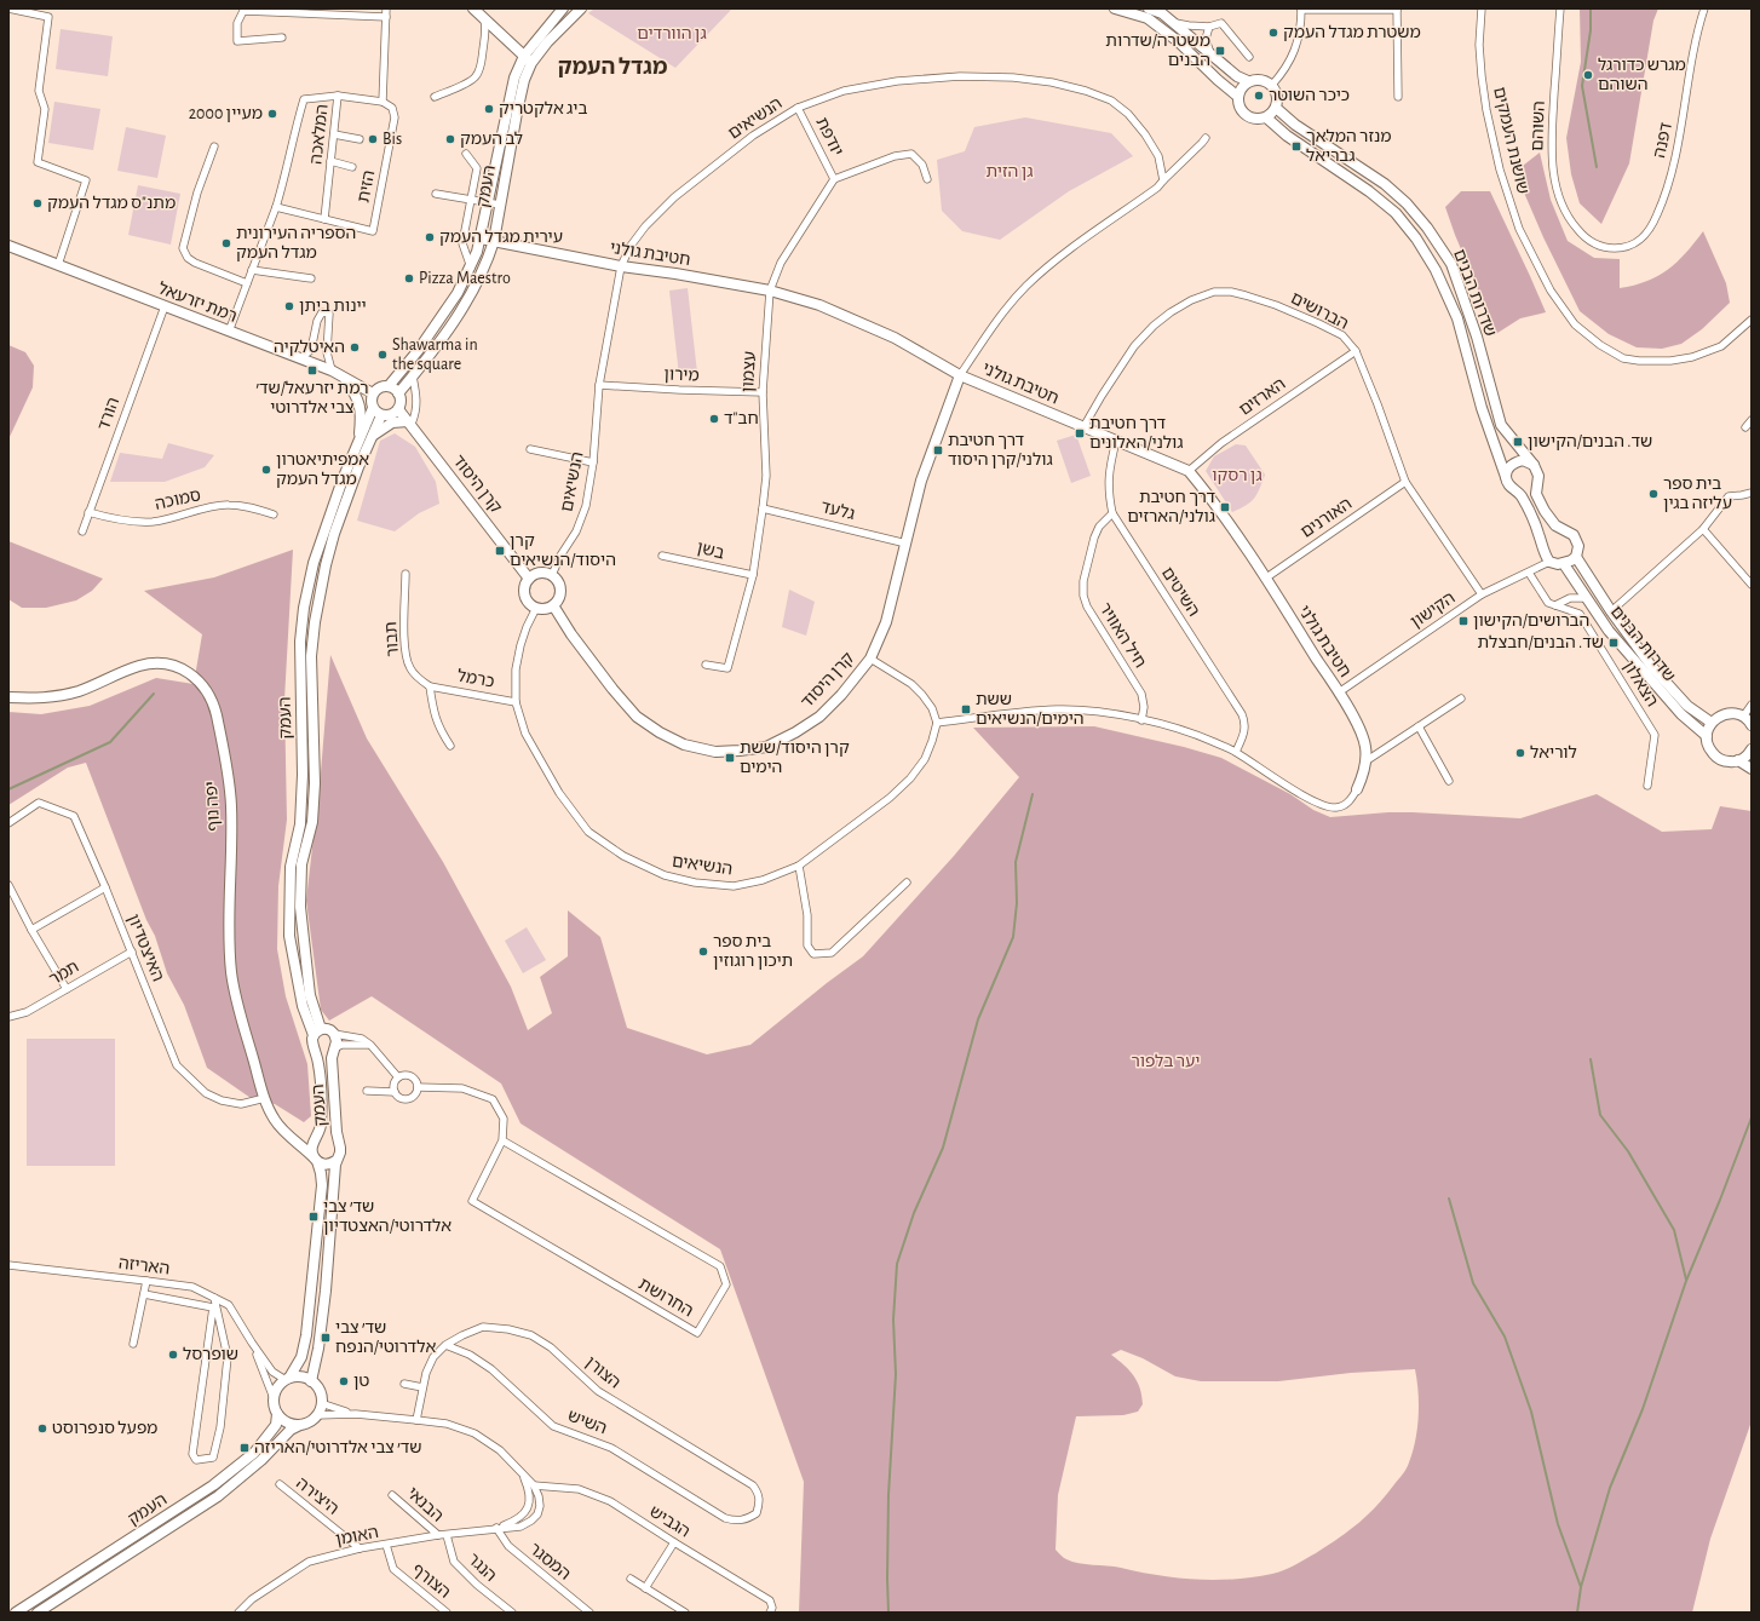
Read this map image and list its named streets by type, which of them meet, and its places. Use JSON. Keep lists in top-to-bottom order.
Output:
{
  "streets": {
    "main road": [
      "העמק",
      "חטיבת גולני",
      "שדרות הבנים",
      "רמת יזרעאל",
      "קרן היסוד",
      "יפה נוף"
    ],
    "street": [
      "הנשיאים",
      "השוהם",
      "המלאכה",
      "יודפת",
      "שושנת העמקים",
      "דפנה",
      "הזית",
      "הברושים",
      "עצמון",
      "מירון",
      "הארזים",
      "הורד",
      "סמוכה",
      "גלעד",
      "האורנים",
      "בשן",
      "השיטים",
      "הקישון",
      "חיל האוויר",
      "תבור",
      "כרמל",
      "הצאלון",
      "האיצטדיון",
      "תמר",
      "האריזה",
      "החרושת",
      "הצורן",
      "השיש",
      "היצירה",
      "הבנאי",
      "הגביש",
      "האומן",
      "המסגר",
      "הנגר",
      "הצורף"
    ]
  },
  "crossings": [
    ["הנשיאים", "יודפת"],
    ["הנשיאים", "חטיבת גולני"],
    ["הנשיאים", "מירון"],
    ["הנשיאים", "קרן היסוד"],
    ["הנשיאים", "כרמל"],
    ["השוהם", "דפנה"],
    ["המלאכה", "הזית"],
    ["יודפת", "עצמון"],
    ["העמק", "חטיבת גולני"],
    ["העמק", "רמת יזרעאל"],
    ["העמק", "קרן היסוד"],
    ["העמק", "יפה נוף"],
    ["העמק", "האריזה"],
    ["חטיבת גולני", "הברושים"],
    ["חטיבת גולני", "עצמון"],
    ["חטיבת גולני", "הארזים"],
    ["חטיבת גולני", "קרן היסוד"],
    ["חטיבת גולני", "האורנים"],
    ["חטיבת גולני", "השיטים"],
    ["חטיבת גולני", "הקישון"],
    ["רמת יזרעאל", "הורד"],
    ["רמת יזרעאל", "קרן היסוד"],
    ["הברושים", "הארזים"],
    ["הברושים", "האורנים"],
    ["הברושים", "הקישון"],
    ["עצמון", "מירון"],
    ["עצמון", "גלעד"],
    ["עצמון", "בשן"],
    ["הורד", "סמוכה"],
    ["קרן היסוד", "גלעד"],
    ["השיטים", "חיל האוויר"],
    ["הקישון", "הצאלון"],
    ["תבור", "כרמל"],
    ["יפה נוף", "האיצטדיון"],
    ["האיצטדיון", "תמר"],
    ["הצורן", "השיש"],
    ["היצירה", "האומן"],
    ["הבנאי", "האומן"],
    ["האומן", "המסגר"],
    ["האומן", "הנגר"],
    ["האומן", "הצורף"]
  ],
  "districts": ["מגדל העמק"],
  "parks": [
    "גן הוורדים",
    "גן הזית",
    "גן רסקו",
    "יער בלפור"
  ],
  "places": {
    "other": [
      "משטרת מגדל העמק",
      "מגרש כדורגל השוהם",
      "כיכר השוטר",
      "ביג אלקטריק",
      "מעיין 2000",
      "Bis",
      "לב העמק",
      "מתנ\"ס מגדל העמק",
      "עירית מגדל העמק",
      "הספריה העירונית מגדל העמק",
      "Pizza Maestro",
      "יינות ביתן",
      "האיטלקיה",
      "Shawarma in the square",
      "חב\"ד",
      "אמפיתיאטרון מגדל העמק",
      "בית ספר עליזה בגין",
      "לוריאל",
      "בית ספר תיכון רוגוזין",
      "שופרסל",
      "טן",
      "מפעל סנפרוסט"
    ],
    "transit": [
      "משטרה/שדרות הבנים",
      "מנזר המלאך גבריאל",
      "רמת יזרעאל/שד׳ צבי אלדרוטי",
      "דרך חטיבת גולני/האלונים",
      "שד. הבנים/הקישון",
      "דרך חטיבת גולני/קרן היסוד",
      "דרך חטיבת גולני/הארזים",
      "קרן היסוד/הנשיאים",
      "הברושים/הקישון",
      "שד. הבנים/חבצלת",
      "ששת הימים/הנשיאים",
      "קרן היסוד/ששת הימים",
      "שד׳ צבי אלדרוטי/האצטדיון",
      "שד׳ צבי אלדרוטי/הנפח",
      "שד׳ צבי אלדרוטי/האריזה"
    ]
  }
}
